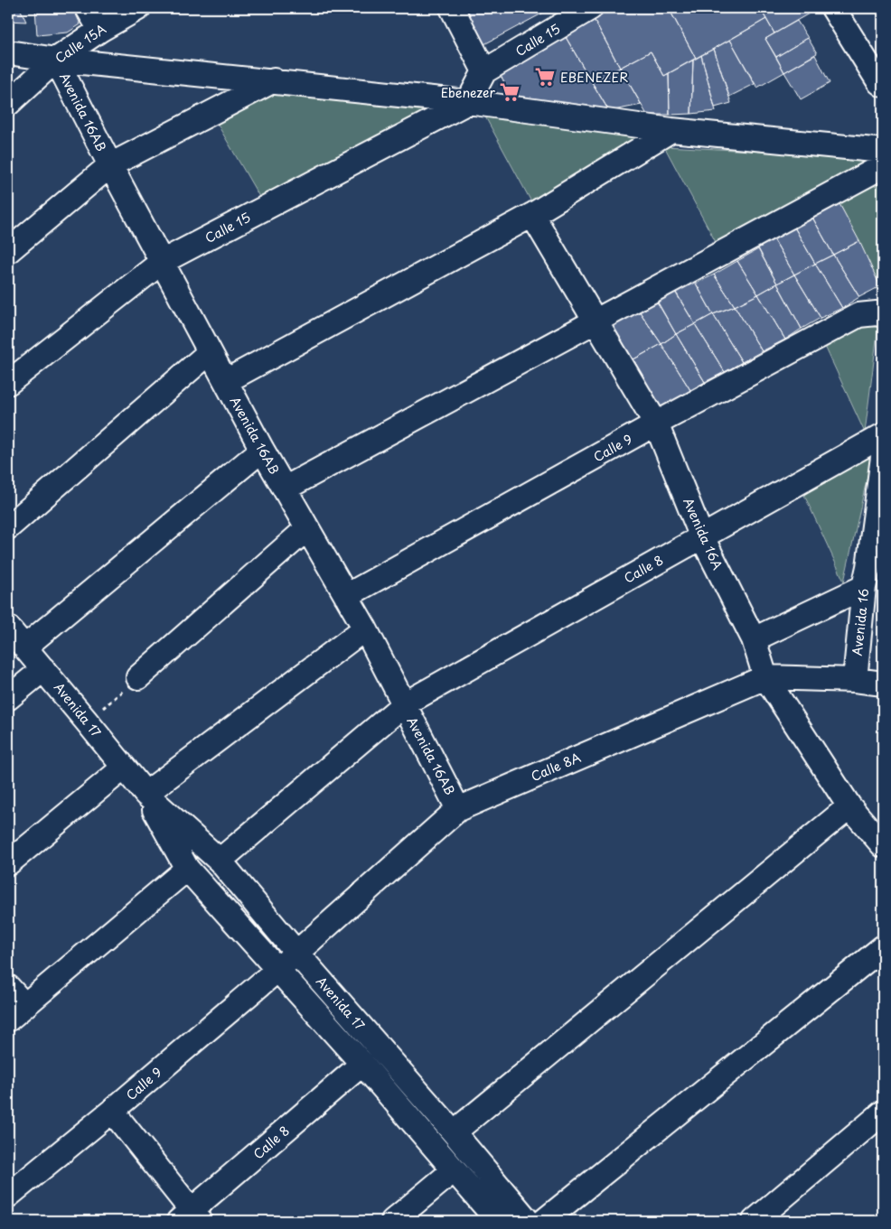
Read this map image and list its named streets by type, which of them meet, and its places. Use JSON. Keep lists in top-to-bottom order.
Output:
{
  "streets": {
    "street": [
      "Calle 15",
      "Calle 15A",
      "Avenida 16AB",
      "Calle 9",
      "Avenida 16A",
      "Calle 8",
      "Avenida 16",
      "Avenida 17",
      "Calle 8A"
    ]
  },
  "crossings": [
    ["Calle 15", "Avenida 16AB"],
    ["Calle 15A", "Avenida 16AB"],
    ["Avenida 16AB", "Calle 9"],
    ["Avenida 16AB", "Calle 8"],
    ["Avenida 16AB", "Calle 8A"],
    ["Calle 9", "Avenida 16A"],
    ["Calle 9", "Avenida 17"],
    ["Calle 9", "Calle 8A"],
    ["Avenida 16A", "Calle 8"],
    ["Avenida 16A", "Calle 8A"],
    ["Calle 8", "Avenida 17"],
    ["Avenida 16", "Calle 8A"],
    ["Avenida 17", "Calle 8A"]
  ],
  "places": {
    "supermarket": ["EBENEZER", "Ebenezer"]
  }
}
